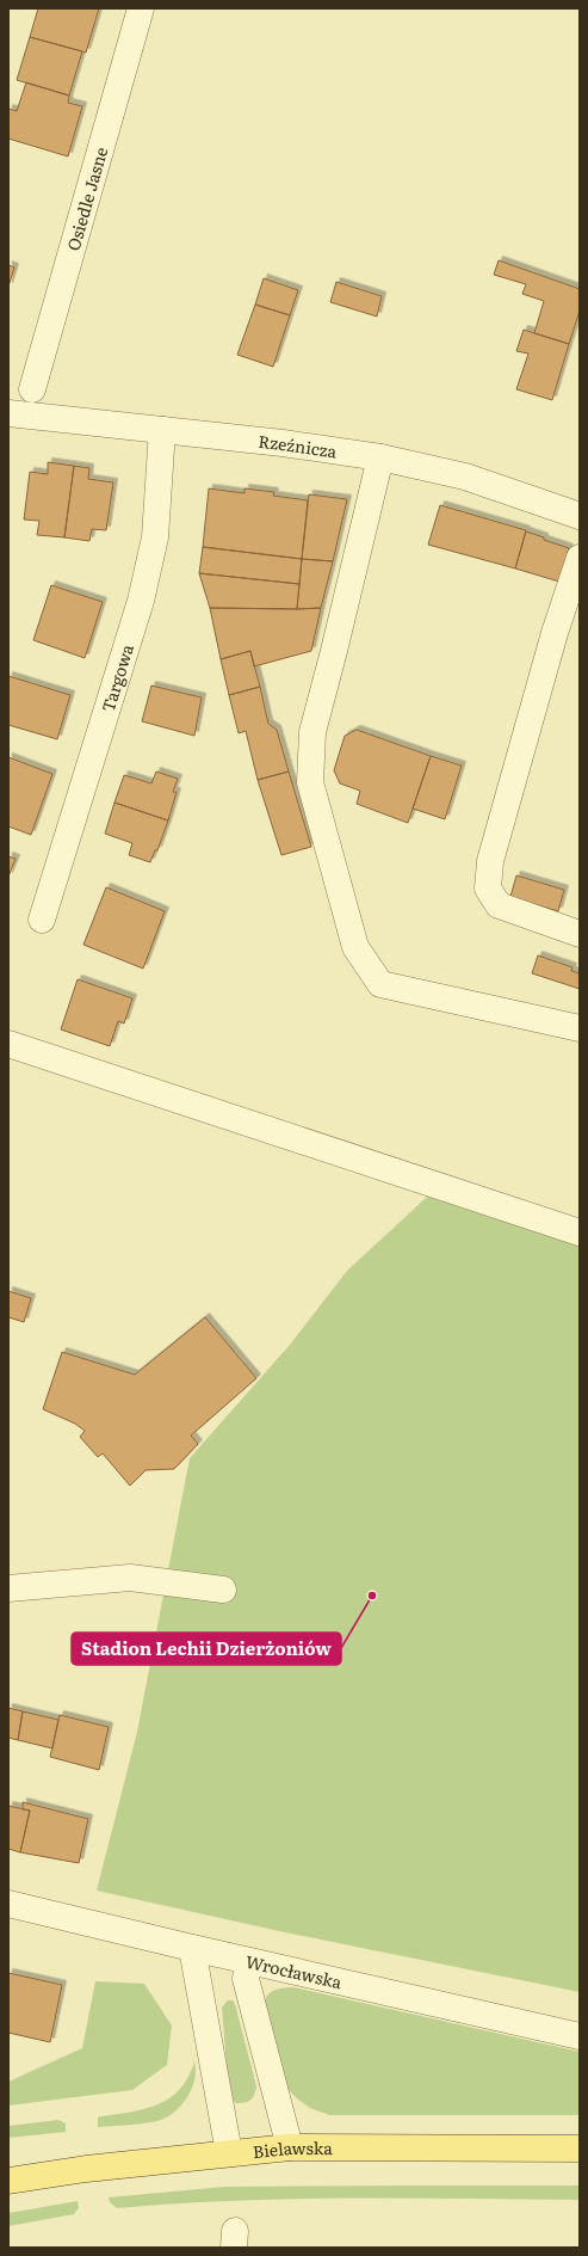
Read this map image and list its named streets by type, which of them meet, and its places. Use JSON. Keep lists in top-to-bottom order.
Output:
{
  "streets": {
    "main road": ["Bielawska"],
    "street": [
      "Osiedle Jasne",
      "Rzeźnicza",
      "Targowa",
      "Wrocławska"
    ]
  },
  "crossings": [
    ["Rzeźnicza", "Targowa"]
  ],
  "places": ["Stadion Lechii Dzierżoniów"]
}
